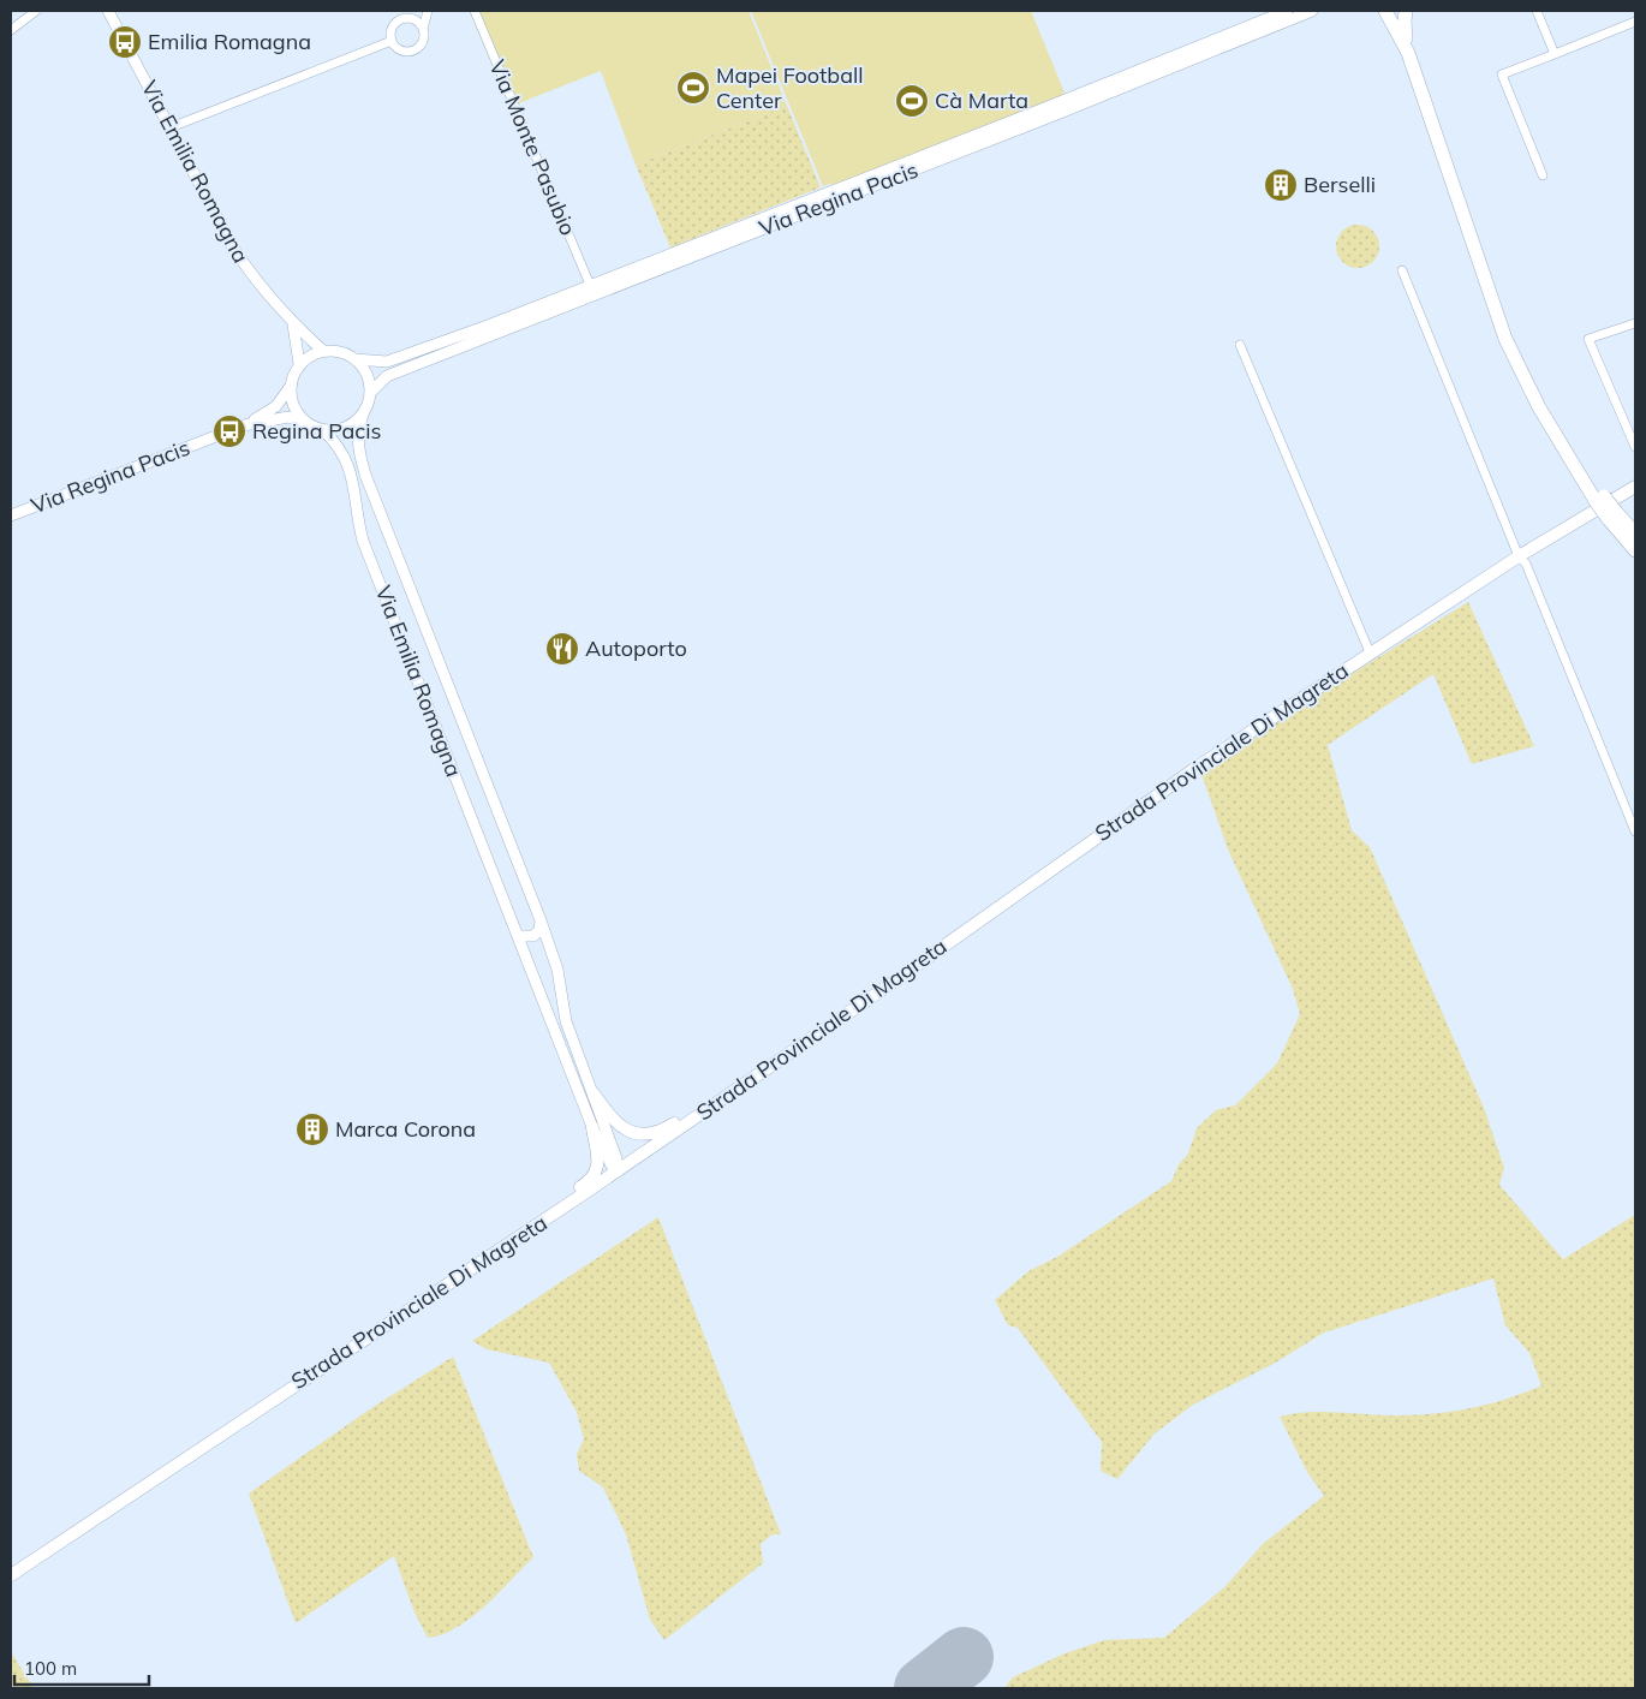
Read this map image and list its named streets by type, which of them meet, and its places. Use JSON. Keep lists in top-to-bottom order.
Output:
{
  "streets": {
    "main road": ["Strada Provinciale Di Magreta"],
    "street": ["Via Monte Pasubio", "Via Emilia Romagna", "Via Regina Pacis"]
  },
  "crossings": [
    ["Via Monte Pasubio", "Via Regina Pacis"],
    ["Via Emilia Romagna", "Via Regina Pacis"],
    ["Via Emilia Romagna", "Strada Provinciale Di Magreta"]
  ],
  "places": {
    "bus stop": ["Emilia Romagna", "Regina Pacis"],
    "sports": ["Mapei Football Center", "Cà Marta"],
    "building": ["Berselli", "Marca Corona"],
    "restaurant": ["Autoporto"]
  },
  "scale_bar": "100 m"
}
